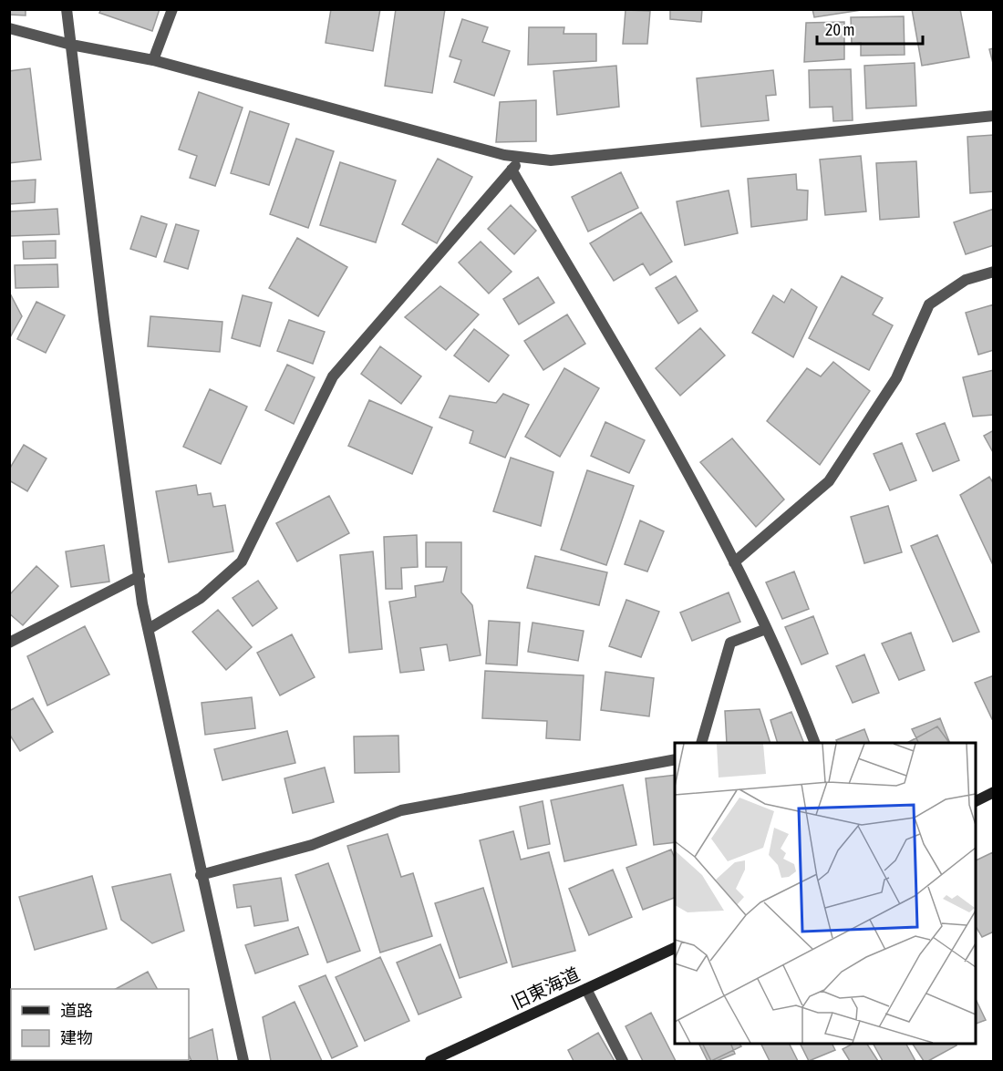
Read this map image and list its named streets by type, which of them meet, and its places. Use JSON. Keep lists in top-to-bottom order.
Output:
{
  "streets": {
    "street": ["旧東海道"]
  },
  "legend": ["道路", "建物"],
  "scale_bar": "20 m"
}
